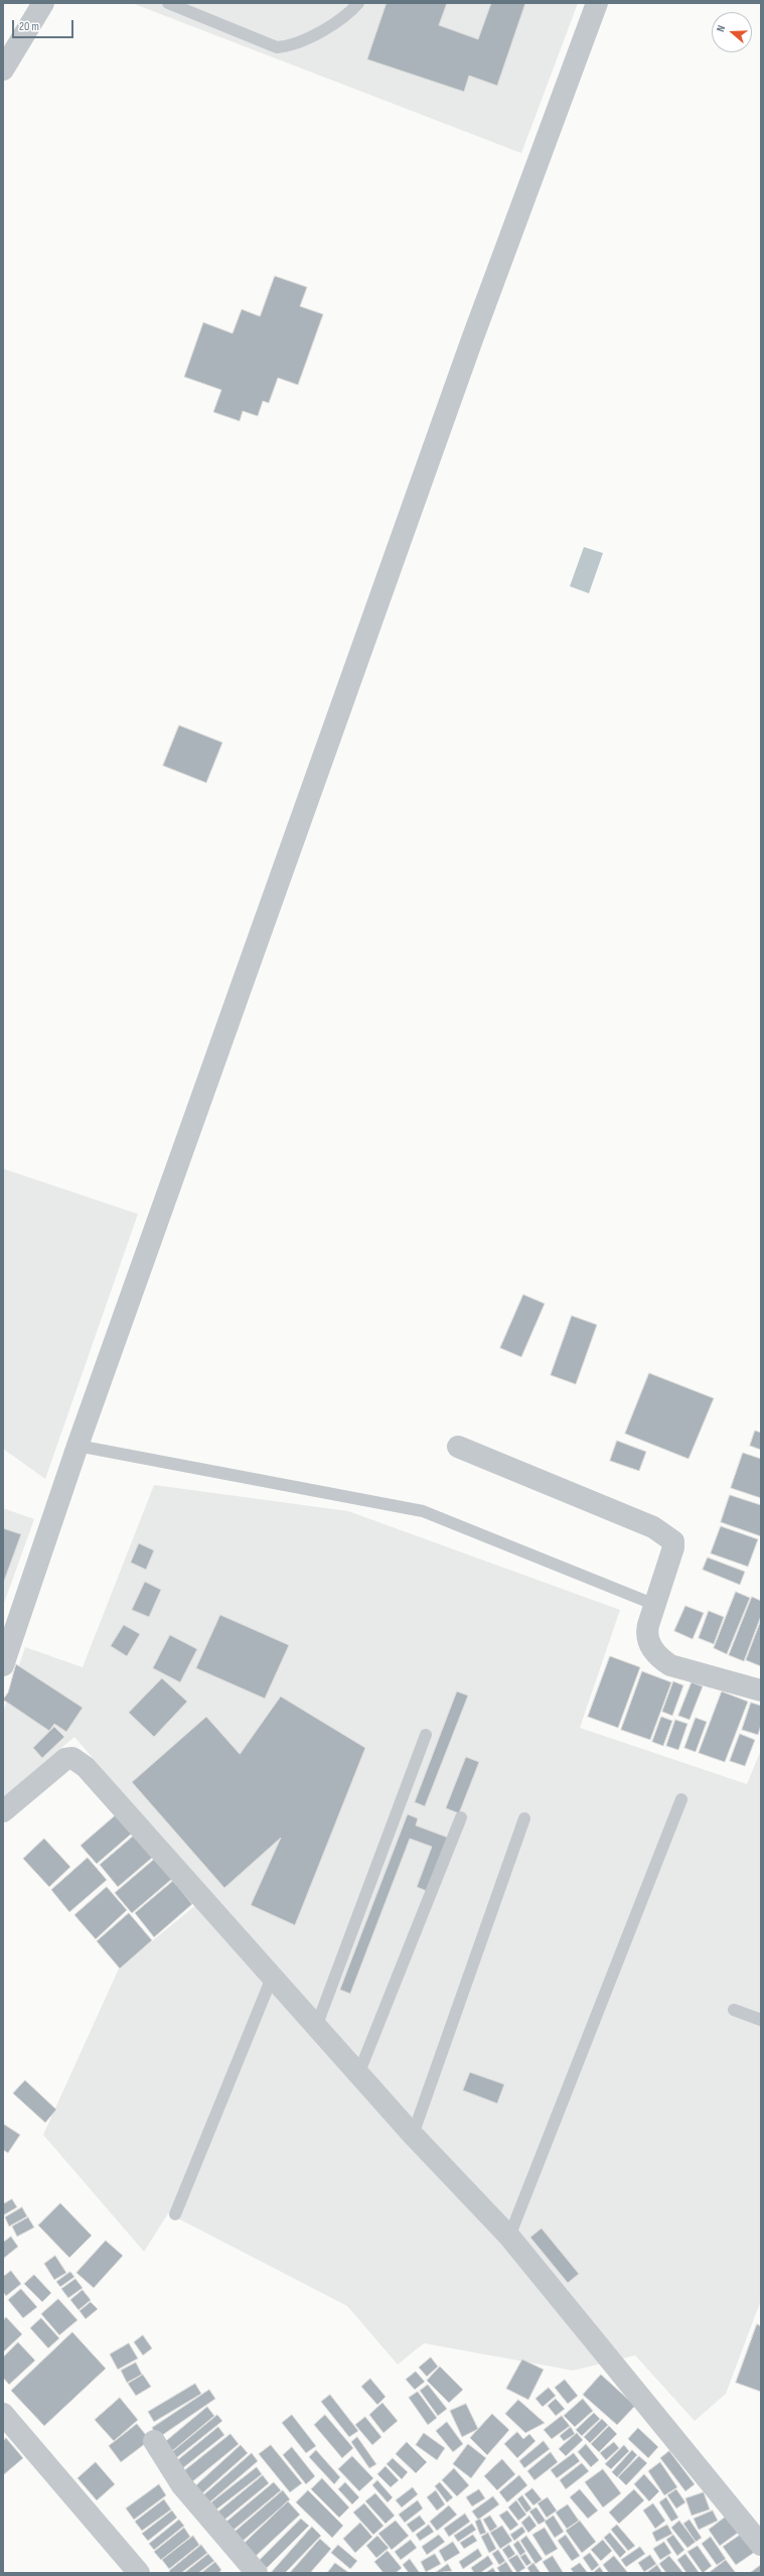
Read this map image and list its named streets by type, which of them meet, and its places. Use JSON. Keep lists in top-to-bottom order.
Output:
{
  "scale_bar": "20 m",
  "north": "left"
}
